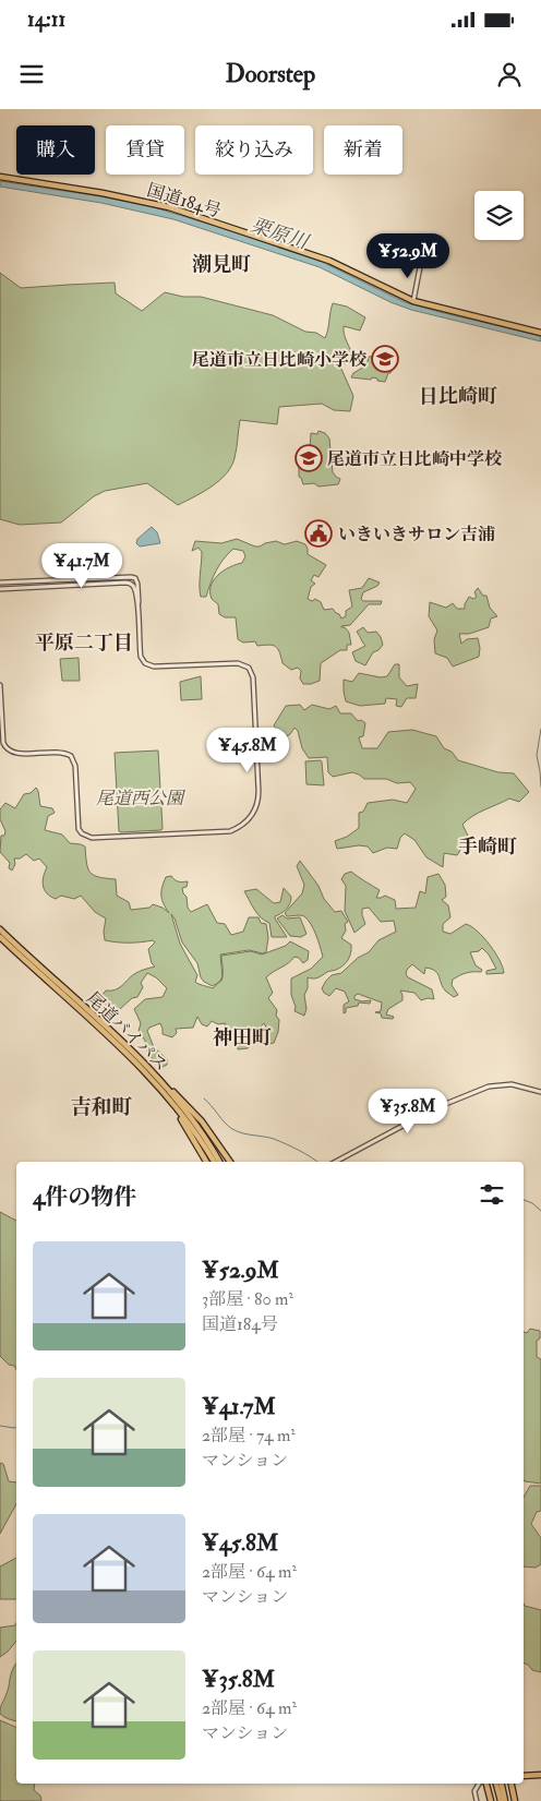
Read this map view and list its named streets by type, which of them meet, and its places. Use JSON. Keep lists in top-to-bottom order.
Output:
{
  "streets": {
    "highway": ["国道184号", "尾道バイパス"]
  },
  "districts": [
    "潮見町",
    "日比崎町",
    "平原二丁目",
    "手崎町",
    "神田町",
    "吉和町"
  ],
  "water": ["栗原川"],
  "parks": ["尾道西公園"],
  "places": {
    "school or university": ["尾道市立日比崎小学校", "尾道市立日比崎中学校"],
    "public building": ["いきいきサロン吉浦"]
  },
  "page": {
    "status": "14:11",
    "header": "Doorstep",
    "chip": [
      "購入",
      "賃貸",
      "絞り込み",
      "新着"
    ],
    "price": [
      "¥52.9M",
      "¥41.7M",
      "¥45.8M",
      "¥35.8M"
    ],
    "heading": "4件の物件",
    "list": [
      {
        "name": "¥52.9M",
        "note": "3部屋 · 80 m² · 国道184号"
      },
      {
        "name": "¥41.7M",
        "note": "2部屋 · 74 m² · マンション"
      },
      {
        "name": "¥45.8M",
        "note": "2部屋 · 64 m² · マンション"
      },
      {
        "name": "¥35.8M",
        "note": "2部屋 · 64 m² · マンション"
      }
    ]
  }
}
